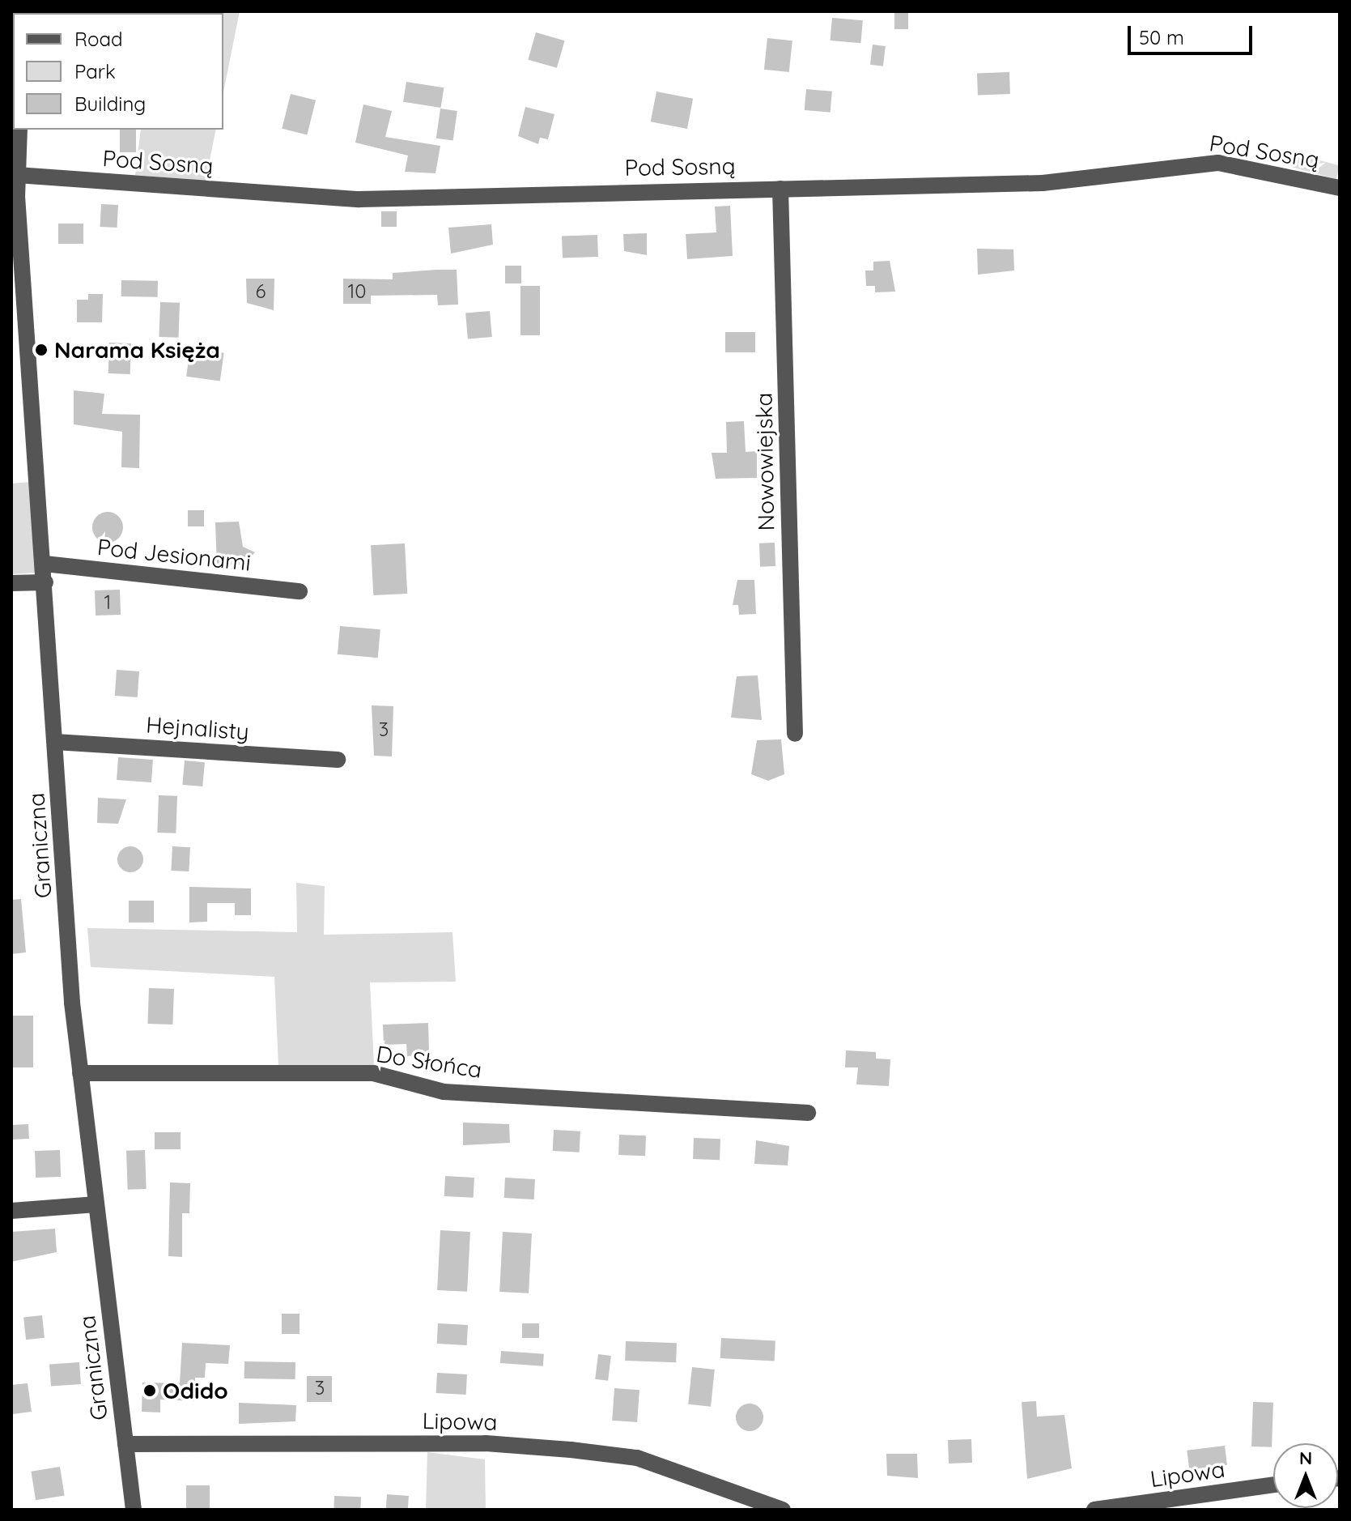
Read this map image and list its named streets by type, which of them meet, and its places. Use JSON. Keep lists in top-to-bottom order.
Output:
{
  "streets": {
    "street": [
      "Pod Sosną",
      "Nowowiejska",
      "Pod Jesionami",
      "Hejnalisty",
      "Graniczna",
      "Do Słońca",
      "Lipowa"
    ]
  },
  "crossings": [
    ["Pod Sosną", "Nowowiejska"],
    ["Pod Sosną", "Graniczna"],
    ["Pod Jesionami", "Graniczna"],
    ["Hejnalisty", "Graniczna"],
    ["Graniczna", "Do Słońca"],
    ["Graniczna", "Lipowa"]
  ],
  "places": ["Narama Księża", "Odido"],
  "house_numbers": [
    "6",
    "10",
    "1",
    "3",
    "3"
  ],
  "legend": ["Road", "Park", "Building"],
  "scale_bar": "50 m",
  "north": "top"
}
